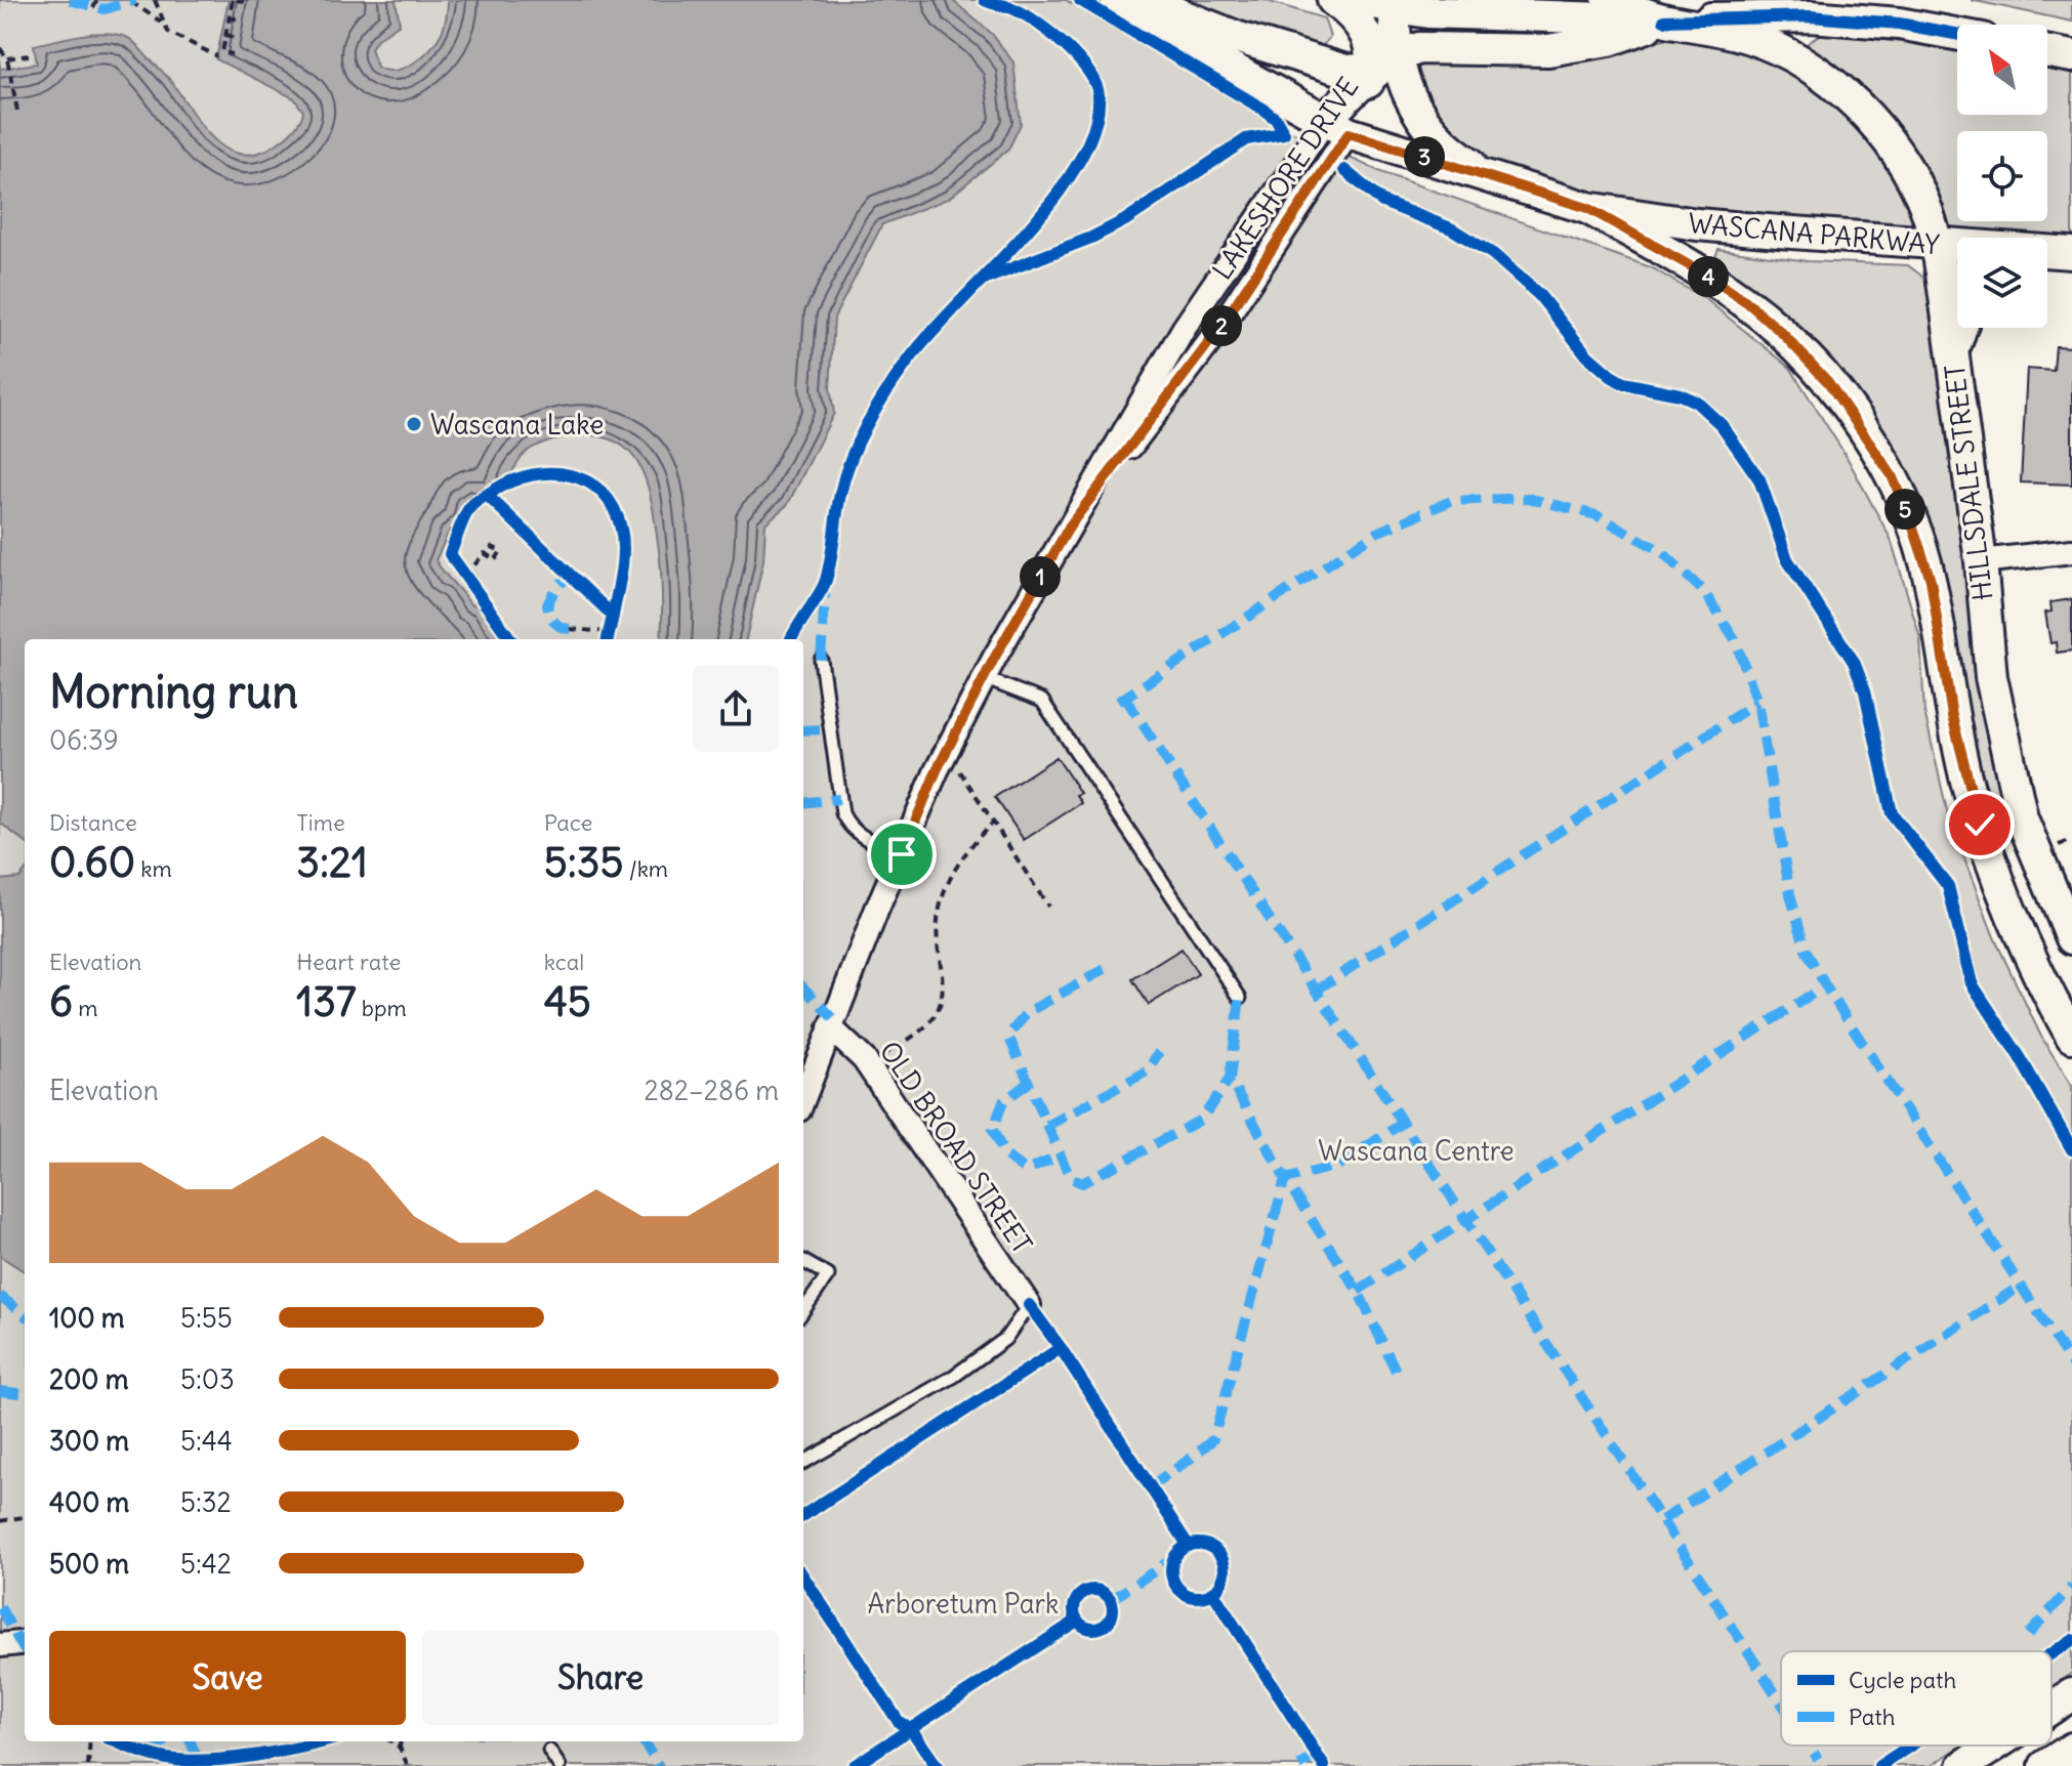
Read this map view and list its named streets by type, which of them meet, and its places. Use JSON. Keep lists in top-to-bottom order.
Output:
{
  "streets": {
    "main road": ["LAKESHORE DRIVE", "WASCANA PARKWAY", "HILLSDALE STREET"],
    "street": ["OLD BROAD STREET"]
  },
  "crossings": [
    ["LAKESHORE DRIVE", "WASCANA PARKWAY"],
    ["LAKESHORE DRIVE", "OLD BROAD STREET"],
    ["WASCANA PARKWAY", "HILLSDALE STREET"]
  ],
  "parks": ["Wascana Centre", "Arboretum Park"],
  "places": ["Wascana Lake"],
  "legend": ["Cycle path", "Path"],
  "north": "top left",
  "page": {
    "pins": [
      "3",
      "4",
      "2",
      "5",
      "1"
    ],
    "heading": ["Morning run", "06:39"],
    "stats": [
      ["Distance", "0.60 km"],
      ["Time", "3:21"],
      ["Pace", "5:35 /km"],
      ["Elevation", "6 m"],
      ["Heart rate", "137 bpm"],
      ["kcal", "45"]
    ],
    "chart": ["Elevation", "282–286 m"],
    "list": [
      {
        "name": "100 m",
        "note": "5:55"
      },
      {
        "name": "200 m",
        "note": "5:03"
      },
      {
        "name": "300 m",
        "note": "5:44"
      },
      {
        "name": "400 m",
        "note": "5:32"
      },
      {
        "name": "500 m",
        "note": "5:42"
      }
    ],
    "buttons": ["Save", "Share"]
  }
}
